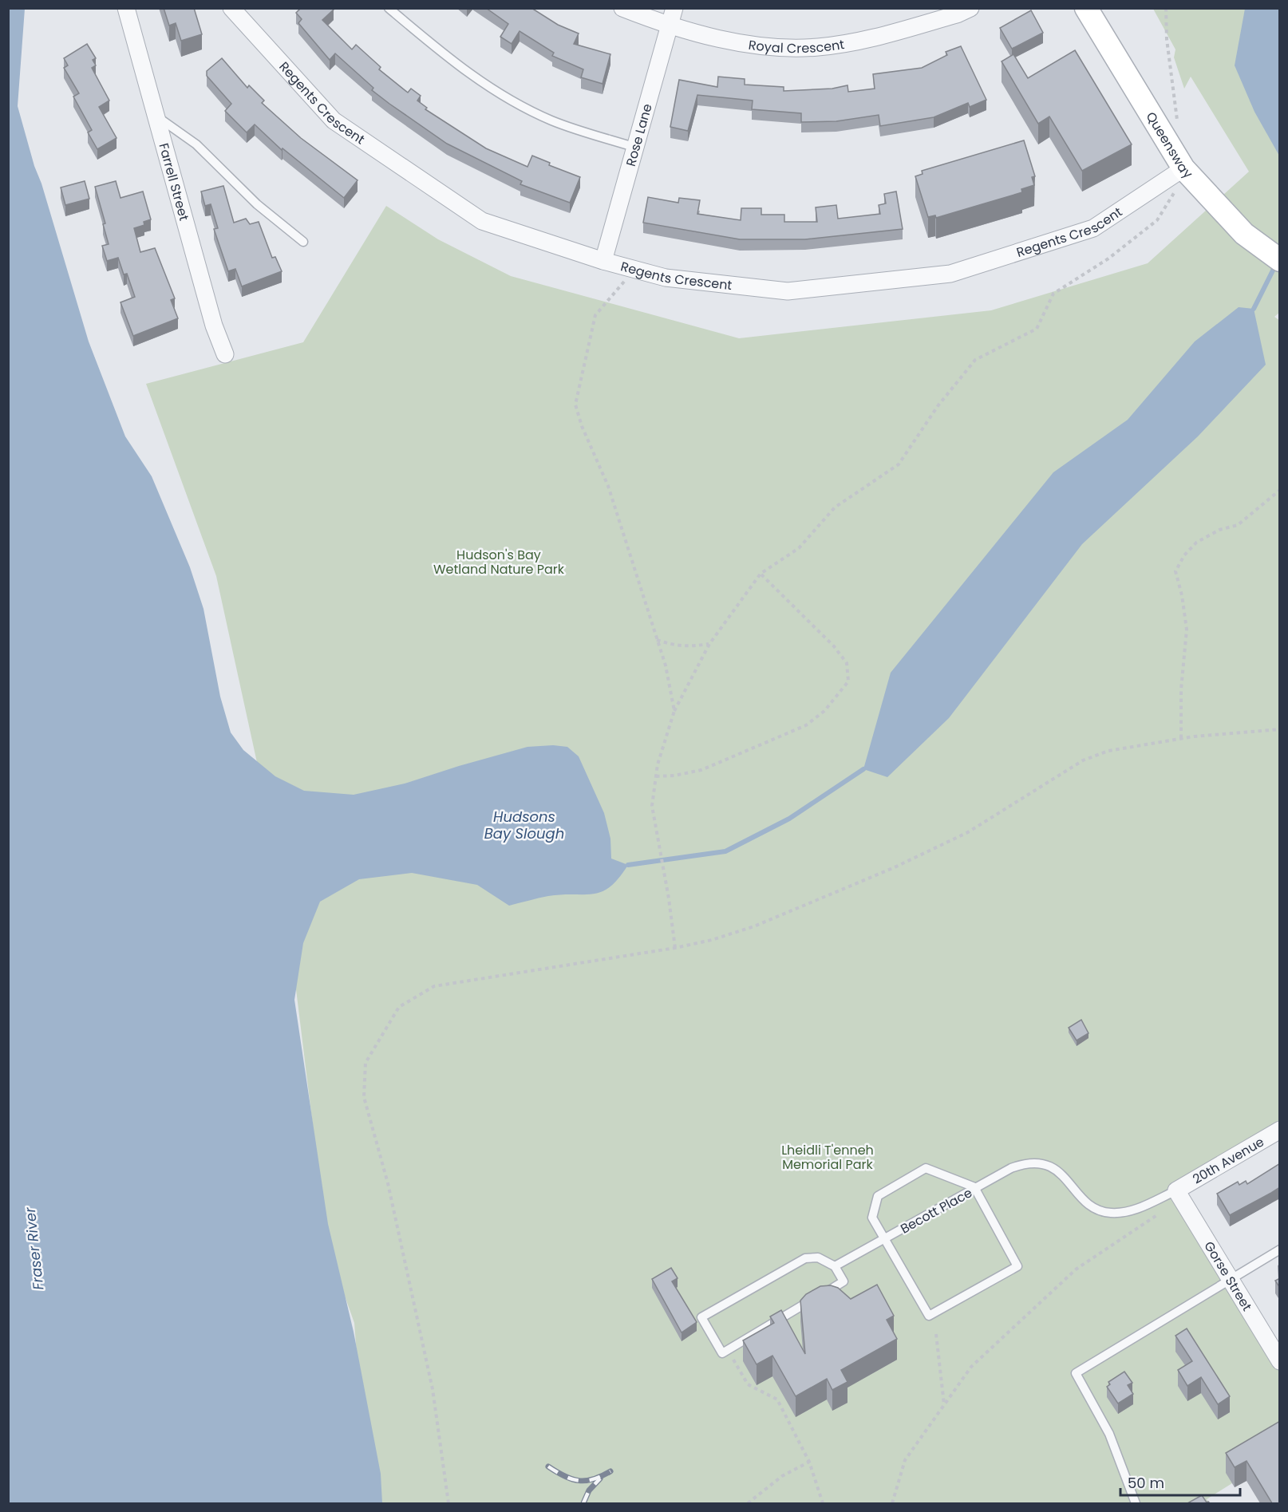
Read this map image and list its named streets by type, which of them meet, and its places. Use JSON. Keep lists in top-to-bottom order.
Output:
{
  "streets": {
    "main road": ["Queensway"],
    "street": [
      "Royal Crescent",
      "Regents Crescent",
      "Rose Lane",
      "Farrell Street",
      "20th Avenue",
      "Gorse Street"
    ],
    "lane": ["Becott Place"]
  },
  "crossings": [
    ["Royal Crescent", "Rose Lane"],
    ["Regents Crescent", "Rose Lane"],
    ["Regents Crescent", "Queensway"],
    ["20th Avenue", "Becott Place"],
    ["20th Avenue", "Gorse Street"],
    ["Becott Place", "Gorse Street"]
  ],
  "water": ["Hudsons Bay Slough", "Fraser River"],
  "parks": ["Hudson's Bay Wetland Nature Park", "Lheidli T'enneh Memorial Park"],
  "scale_bar": "50 m"
}
